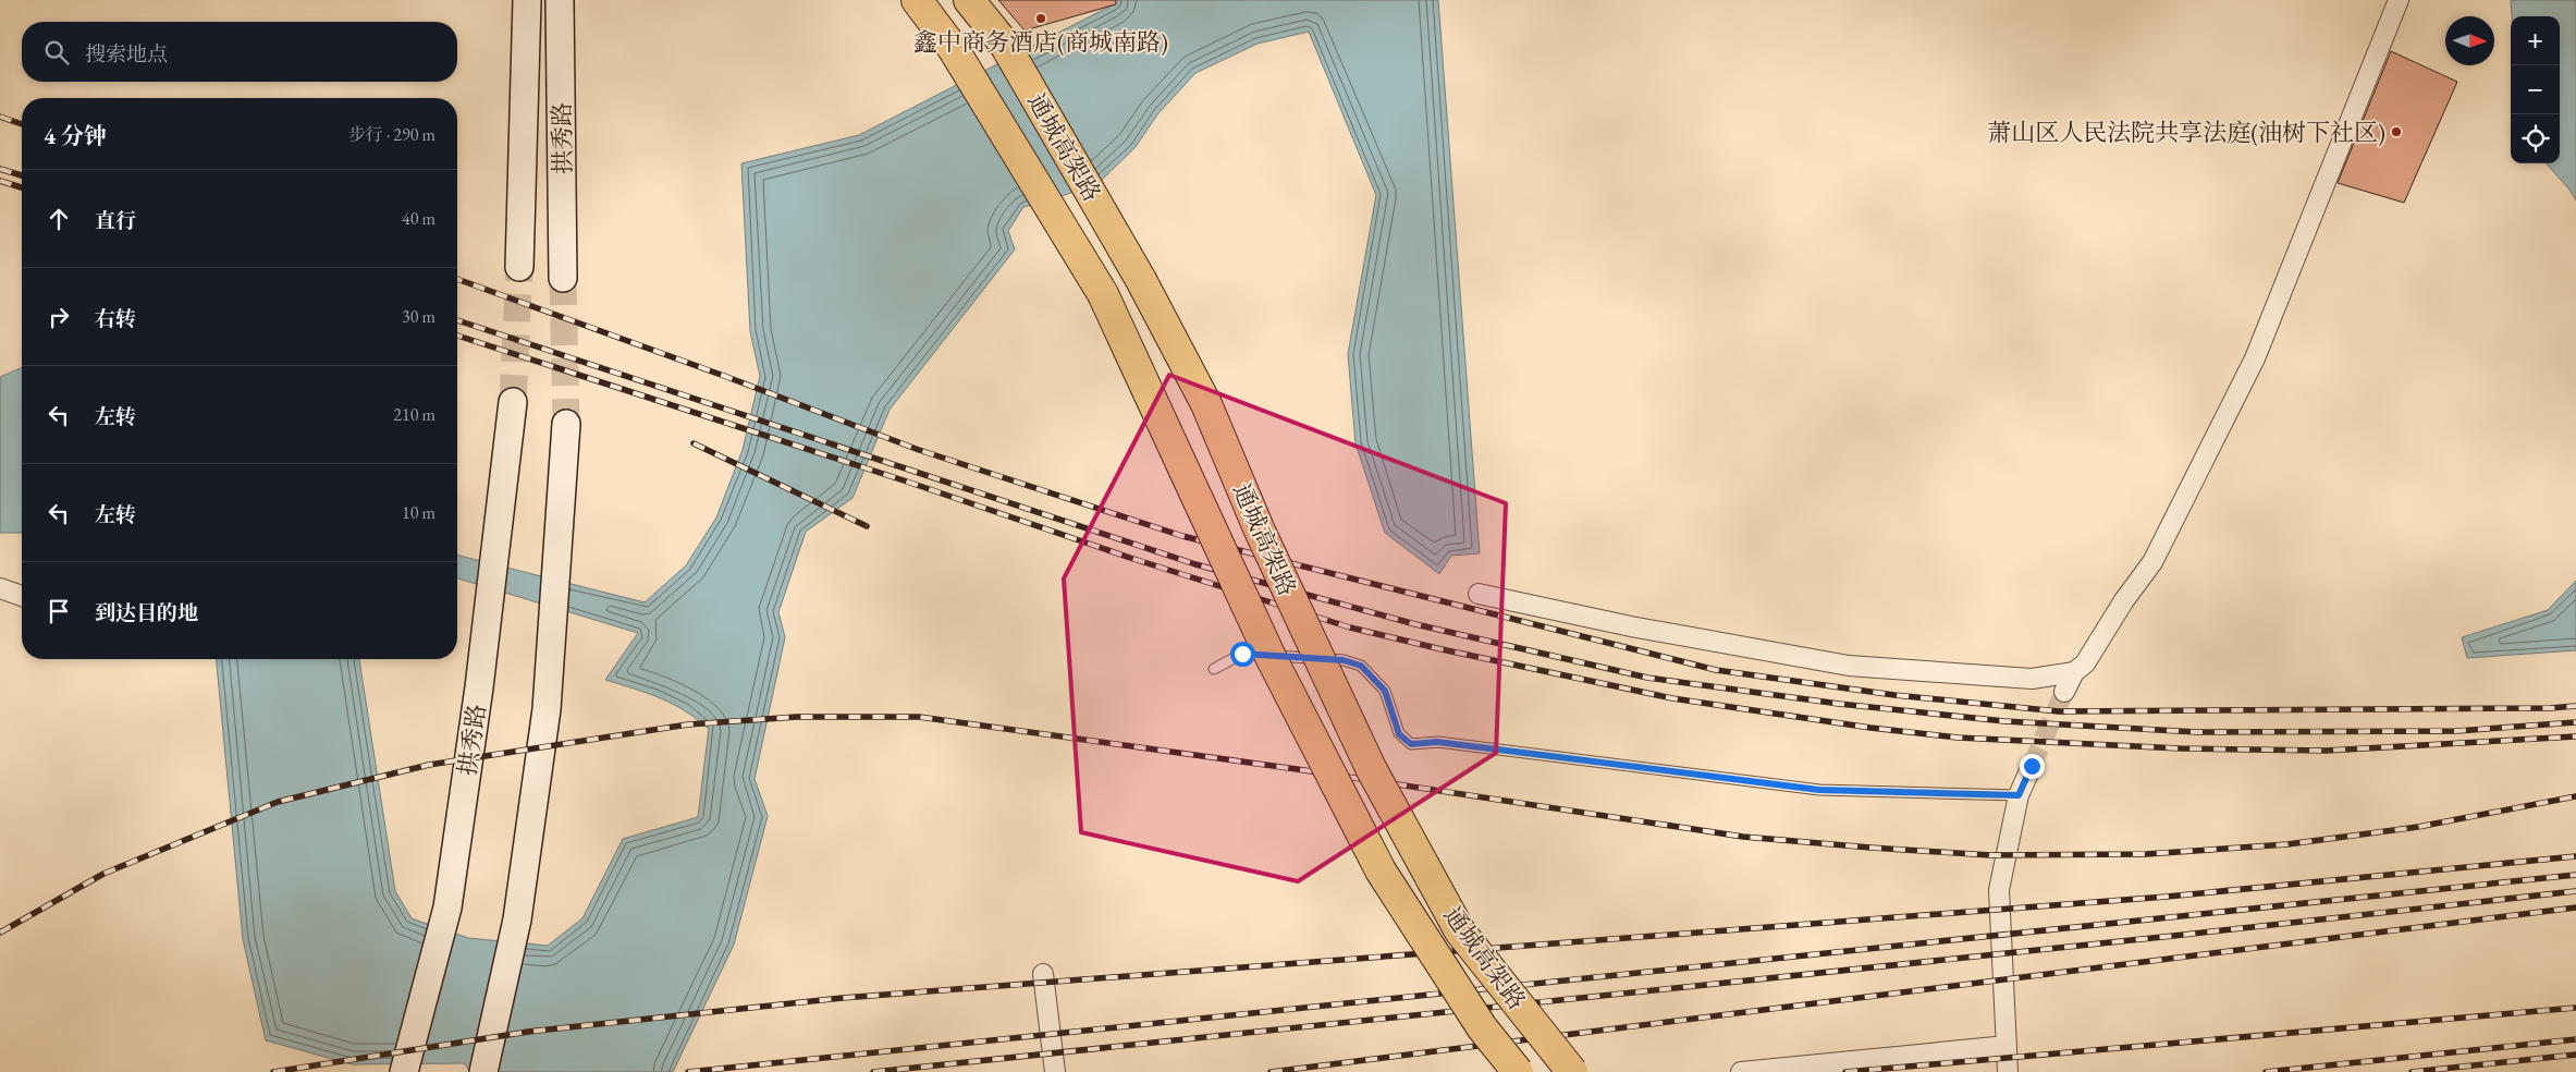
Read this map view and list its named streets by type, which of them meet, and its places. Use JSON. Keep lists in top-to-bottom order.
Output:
{
  "streets": {
    "highway": ["通城高架路"],
    "main road": ["拱秀路"]
  },
  "places": ["鑫中商务酒店(商城南路)", "萧山区人民法院共享法庭(油树下社区)"],
  "north": "right",
  "page": {
    "map_buttons": ["+", "−"],
    "search": "搜索地点",
    "heading": ["4 分钟", "步行 · 290 m"],
    "list": [
      ["直行", "40 m"],
      ["右转", "30 m"],
      ["左转", "210 m"],
      ["左转", "10 m"],
      "到达目的地"
    ]
  }
}
